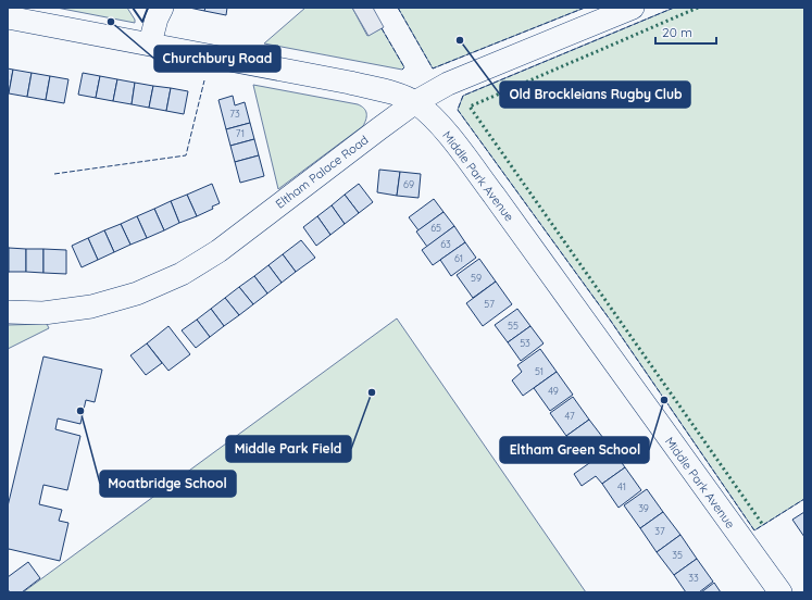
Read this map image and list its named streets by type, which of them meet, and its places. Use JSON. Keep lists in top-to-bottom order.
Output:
{
  "streets": {
    "street": ["Eltham Palace Road", "Middle Park Avenue"]
  },
  "crossings": [
    ["Eltham Palace Road", "Middle Park Avenue"]
  ],
  "places": [
    "Churchbury Road",
    "Old Brockleians Rugby Club",
    "Middle Park Field",
    "Eltham Green School",
    "Moatbridge School"
  ],
  "house_numbers": [
    "73",
    "71",
    "69",
    "65",
    "63",
    "61",
    "59",
    "57",
    "55",
    "53",
    "51",
    "49",
    "47",
    "41",
    "39",
    "37",
    "35",
    "33"
  ],
  "scale_bar": "20 m"
}
